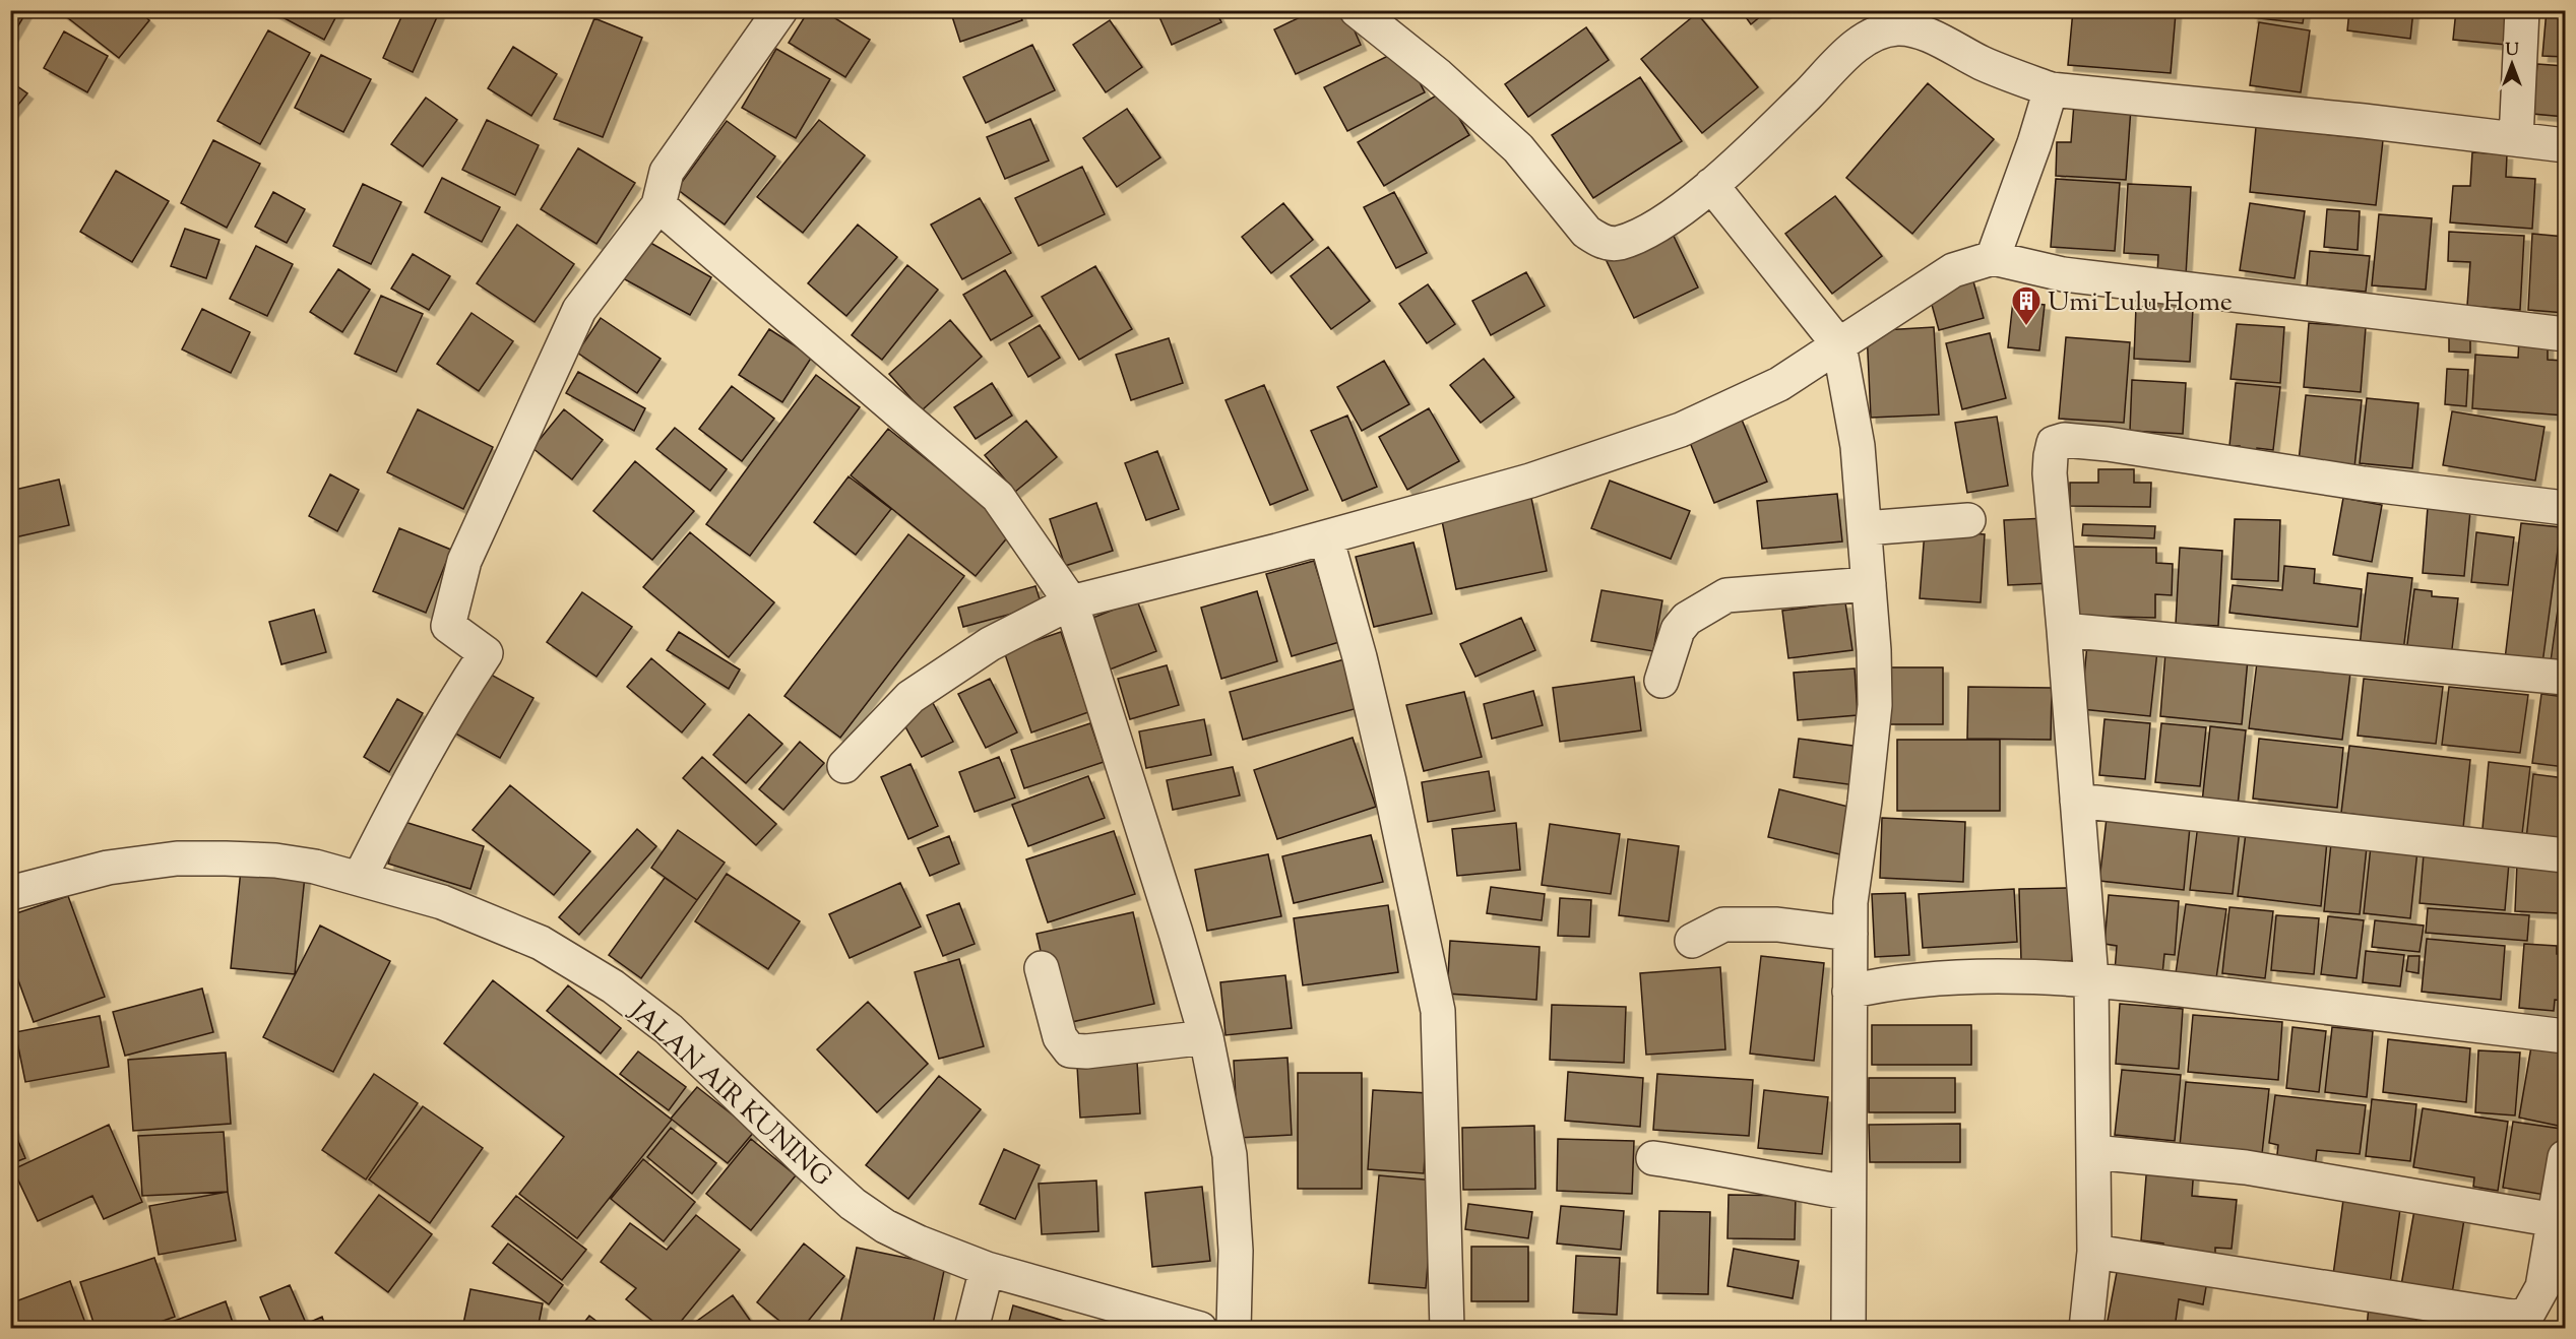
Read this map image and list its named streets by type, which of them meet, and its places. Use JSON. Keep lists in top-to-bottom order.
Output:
{
  "streets": {
    "street": ["JALAN AIR KUNING"]
  },
  "places": {
    "building": ["Umi Lulu Home"]
  },
  "north": "top"
}
